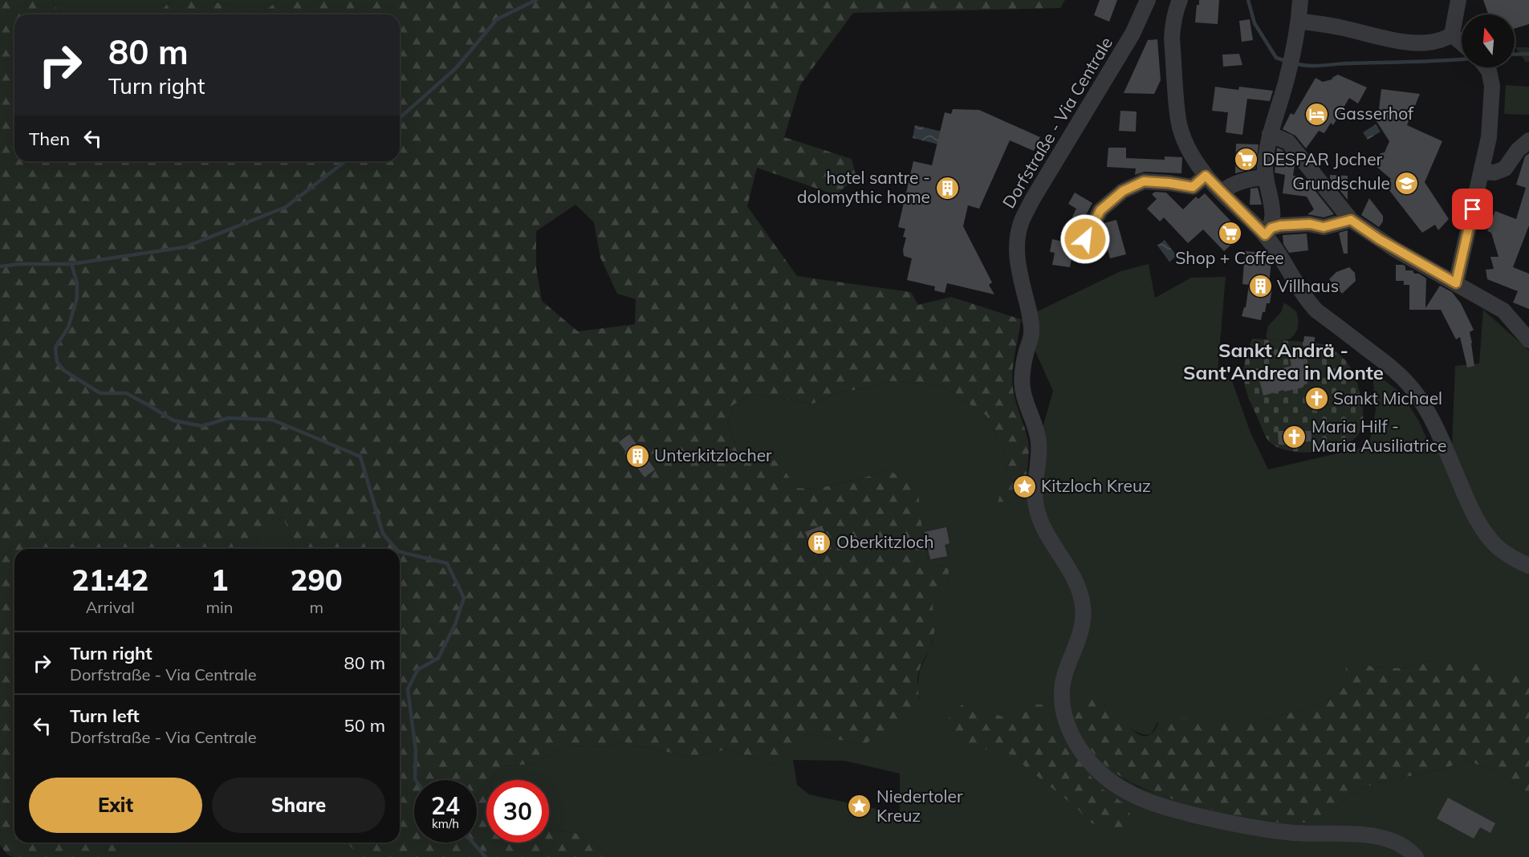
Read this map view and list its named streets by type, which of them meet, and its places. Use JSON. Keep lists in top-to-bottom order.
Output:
{
  "streets": {
    "street": ["Dorfstraße - Via Centrale"]
  },
  "districts": ["Sankt Andrä - Sant'Andrea in Monte"],
  "places": {
    "hotel": ["Gasserhof"],
    "supermarket": ["DESPAR Jocher", "Shop + Coffee"],
    "school or university": ["Grundschule"],
    "building": [
      "hotel santre - dolomythic home",
      "Villhaus",
      "Unterkitzlocher",
      "Oberkitzloch"
    ],
    "church": ["Sankt Michael", "Maria Hilf - Maria Ausiliatrice"],
    "place": ["Kitzloch Kreuz", "Niedertoler Kreuz"]
  },
  "north": "top",
  "page": {
    "turn": ["80 m", "Turn right"],
    "then": "Then",
    "eta": [
      "21:42",
      "Arrival",
      "1",
      "min",
      "290",
      "m"
    ],
    "list": [
      {
        "name": "Turn right",
        "note": "Dorfstraße - Via Centrale",
        "value": "80 m"
      },
      {
        "name": "Turn left",
        "note": "Dorfstraße - Via Centrale",
        "value": "50 m"
      }
    ],
    "buttons": ["Exit", "Share"],
    "speed": "24 km/h",
    "limit": "30"
  }
}
